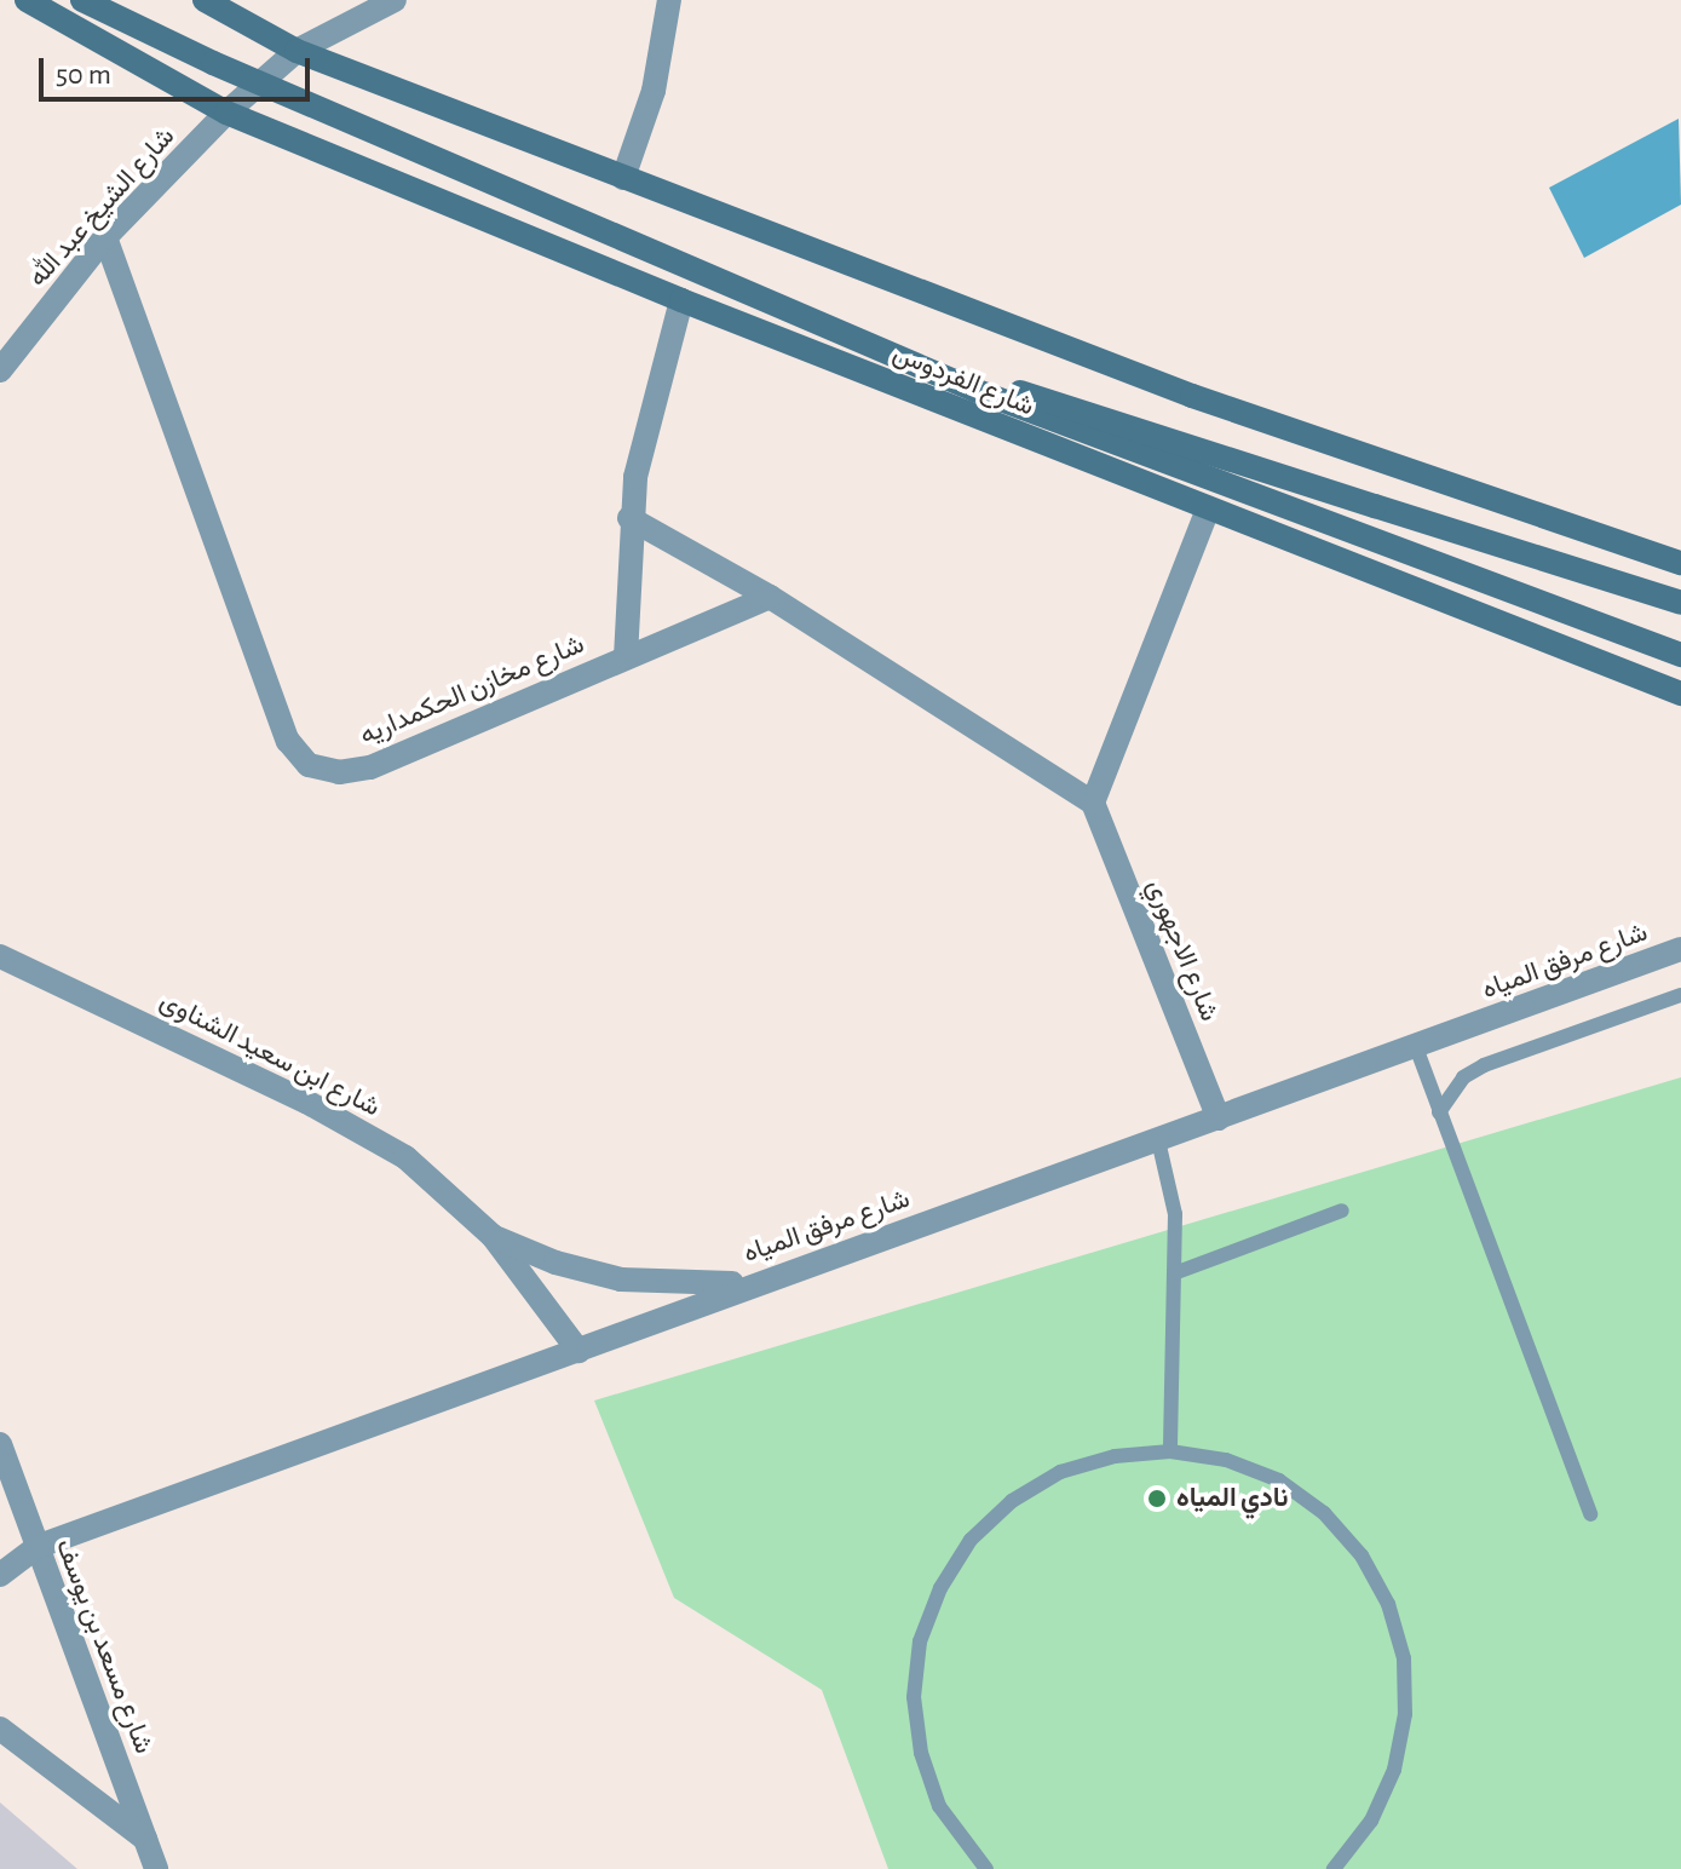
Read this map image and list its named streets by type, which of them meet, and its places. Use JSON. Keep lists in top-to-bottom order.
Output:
{
  "streets": {
    "main road": ["شارع الفردوس"],
    "street": [
      "شارع الشيخ عبد الله",
      "شارع مخازن الحكمداريه",
      "شارع الاجهوري",
      "شارع مرفق المياه",
      "شارع ابن سعيد الشناوى",
      "شارع مسعد بن يوسف"
    ]
  },
  "crossings": [
    ["شارع الشيخ عبد الله", "شارع الفردوس"],
    ["شارع الشيخ عبد الله", "شارع مخازن الحكمداريه"],
    ["شارع الاجهوري", "شارع مرفق المياه"],
    ["شارع مرفق المياه", "شارع ابن سعيد الشناوى"],
    ["شارع مرفق المياه", "شارع مسعد بن يوسف"]
  ],
  "places": ["نادي المياه"],
  "scale_bar": "50 m"
}
